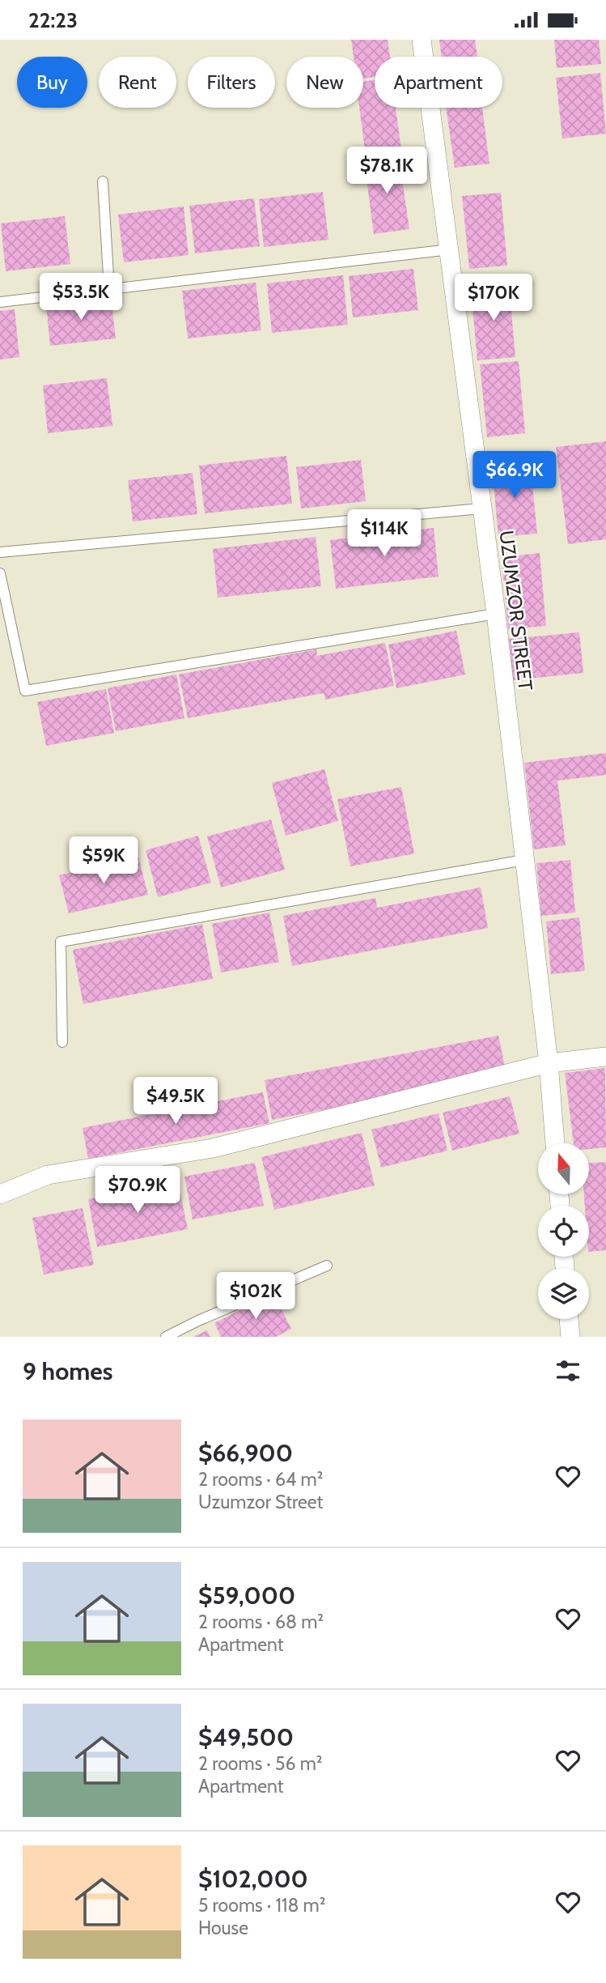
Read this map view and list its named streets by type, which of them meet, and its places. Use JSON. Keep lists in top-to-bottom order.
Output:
{
  "streets": {
    "street": ["UZUMZOR STREET"]
  },
  "north": "top",
  "page": {
    "status": "22:23",
    "chip": [
      "Buy",
      "Rent",
      "Filters",
      "New",
      "Apartment"
    ],
    "price": [
      "$78.1K",
      "$53.5K",
      "$170K",
      "$66.9K",
      "$114K",
      "$59K",
      "$49.5K",
      "$70.9K",
      "$102K"
    ],
    "heading": "9 homes",
    "list": [
      {
        "name": "$66,900",
        "note": "2 rooms · 64 m² · Uzumzor Street"
      },
      {
        "name": "$59,000",
        "note": "2 rooms · 68 m² · Apartment"
      },
      {
        "name": "$49,500",
        "note": "2 rooms · 56 m² · Apartment"
      },
      {
        "name": "$102,000",
        "note": "5 rooms · 118 m² · House"
      }
    ]
  }
}
